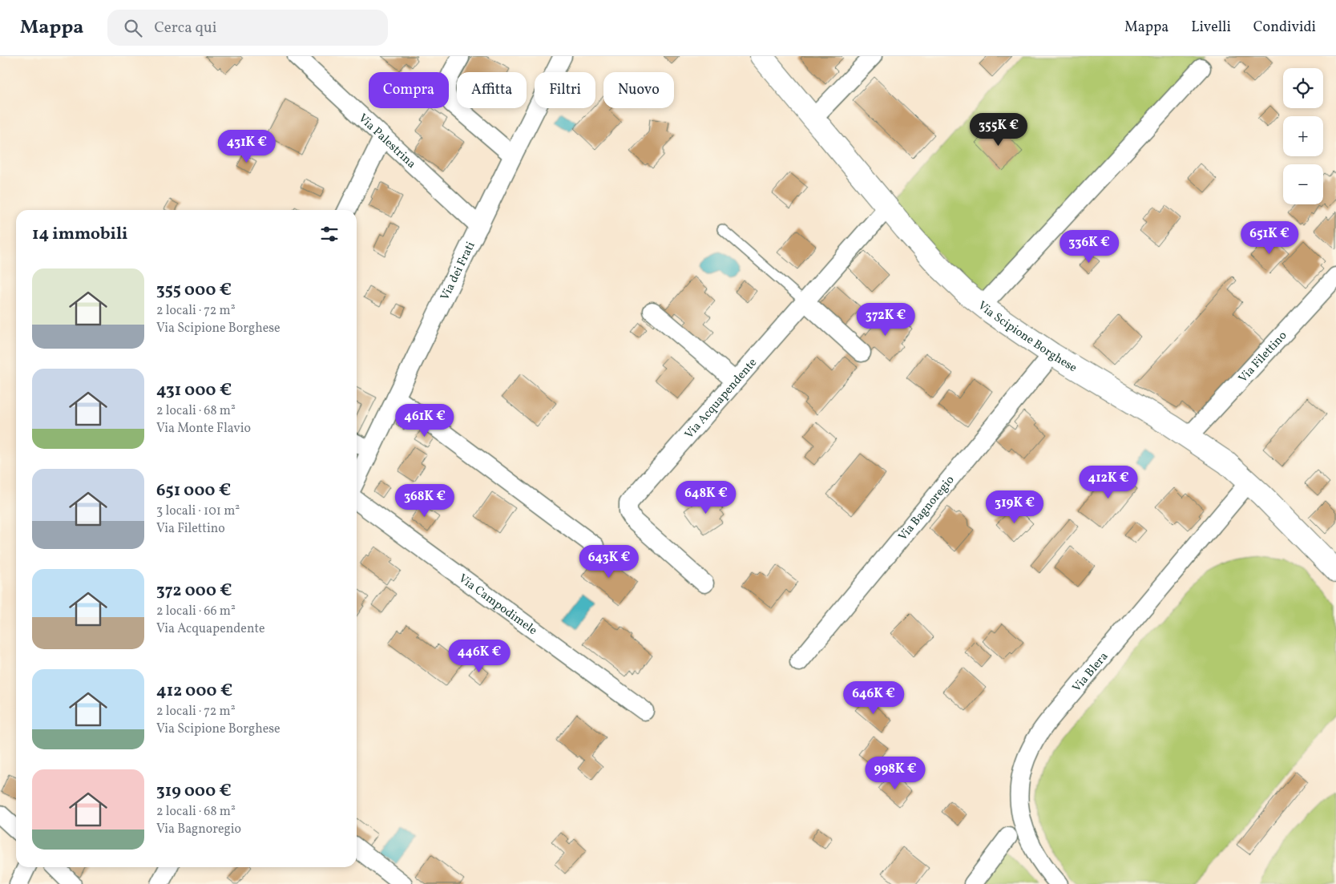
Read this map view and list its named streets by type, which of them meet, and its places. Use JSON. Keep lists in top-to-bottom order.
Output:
{
  "streets": {
    "main road": ["Via Scipione Borghese"],
    "street": [
      "Via Palestrina",
      "Via dei Frati",
      "Via Filettino",
      "Via Acquapendente",
      "Via Bagnoregio",
      "Via Campodimele",
      "Via Blera"
    ]
  },
  "crossings": [
    ["Via Palestrina", "Via dei Frati"],
    ["Via Scipione Borghese", "Via Filettino"],
    ["Via Scipione Borghese", "Via Acquapendente"],
    ["Via Scipione Borghese", "Via Bagnoregio"],
    ["Via Scipione Borghese", "Via Blera"]
  ],
  "page": {
    "header": "Mappa",
    "search": "Cerca qui",
    "nav": ["Mappa", "Livelli", "Condividi"],
    "map_buttons": ["+", "−"],
    "chip": [
      "Compra",
      "Affitta",
      "Filtri",
      "Nuovo"
    ],
    "price": [
      "355K €",
      "431K €",
      "651K €",
      "336K €",
      "372K €",
      "461K €",
      "412K €",
      "648K €",
      "368K €",
      "319K €",
      "643K €",
      "446K €",
      "646K €",
      "998K €"
    ],
    "heading": "14 immobili",
    "list": [
      {
        "name": "355 000 €",
        "note": "2 locali · 72 m² · Via Scipione Borghese"
      },
      {
        "name": "431 000 €",
        "note": "2 locali · 68 m² · Via Monte Flavio"
      },
      {
        "name": "651 000 €",
        "note": "3 locali · 101 m² · Via Filettino"
      },
      {
        "name": "372 000 €",
        "note": "2 locali · 66 m² · Via Acquapendente"
      },
      {
        "name": "412 000 €",
        "note": "2 locali · 72 m² · Via Scipione Borghese"
      },
      {
        "name": "319 000 €",
        "note": "2 locali · 68 m² · Via Bagnoregio"
      }
    ]
  }
}
